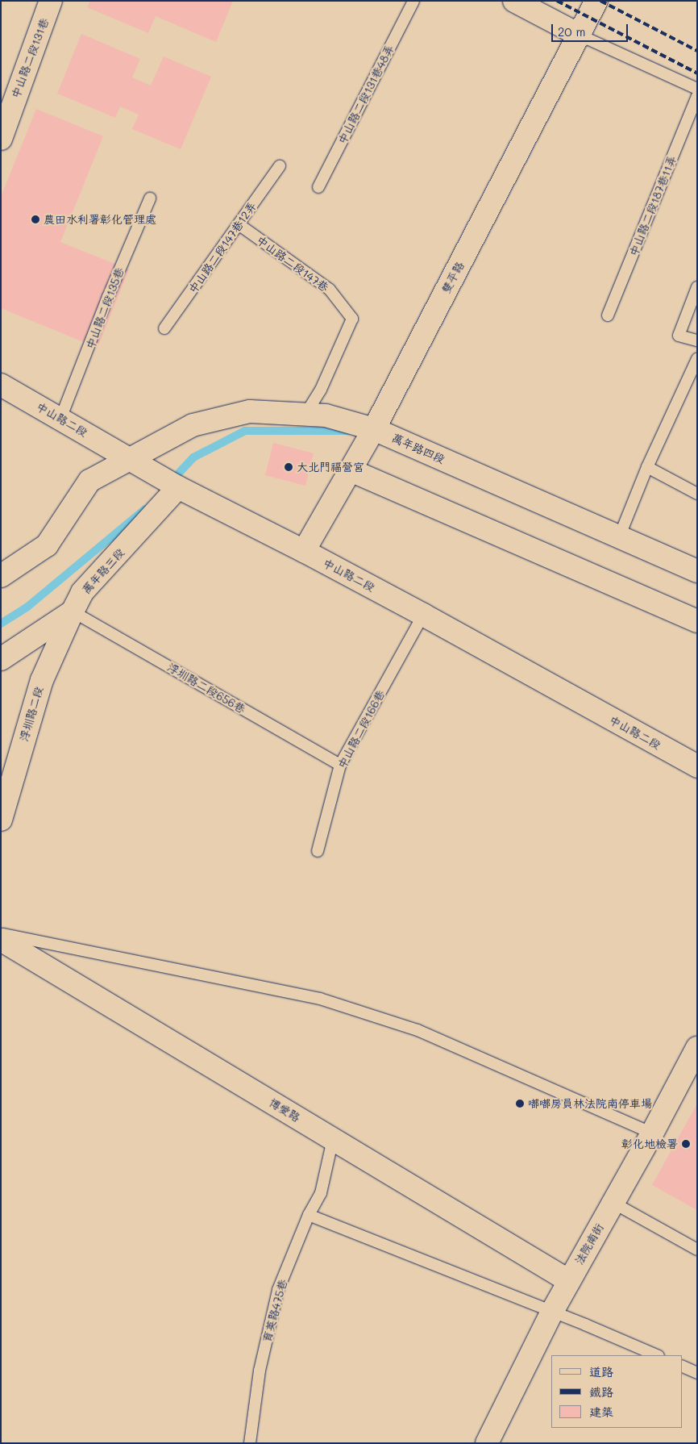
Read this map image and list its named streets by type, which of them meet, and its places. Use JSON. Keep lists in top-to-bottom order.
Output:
{
  "streets": {
    "street": [
      "中山路二段131巷",
      "雙平路",
      "中山路二段",
      "萬年路四段",
      "萬年路三段",
      "浮圳路二段",
      "博愛路",
      "法院南街"
    ],
    "lane": [
      "中山路二段131巷48弄",
      "中山路二段187巷11弄",
      "中山路二段147巷12弄",
      "中山路二段147巷",
      "中山路二段135巷",
      "浮圳路二段656巷",
      "中山路二段166巷",
      "育英路475巷"
    ]
  },
  "crossings": [
    ["中山路二段147巷12弄", "中山路二段147巷"],
    ["中山路二段147巷", "萬年路四段"],
    ["雙平路", "中山路二段"],
    ["雙平路", "萬年路四段"],
    ["中山路二段135巷", "中山路二段"],
    ["中山路二段", "萬年路四段"],
    ["中山路二段", "萬年路三段"],
    ["中山路二段", "中山路二段166巷"],
    ["萬年路三段", "浮圳路二段656巷"],
    ["萬年路三段", "浮圳路二段"],
    ["浮圳路二段656巷", "浮圳路二段"],
    ["浮圳路二段656巷", "中山路二段166巷"],
    ["博愛路", "法院南街"],
    ["博愛路", "育英路475巷"]
  ],
  "places": [
    "農田水利署彰化管理處",
    "大北門福營宮",
    "嘟嘟房員林法院南停車場",
    "彰化地檢署"
  ],
  "legend": ["道路", "鐵路", "建築"],
  "scale_bar": "20 m"
}
